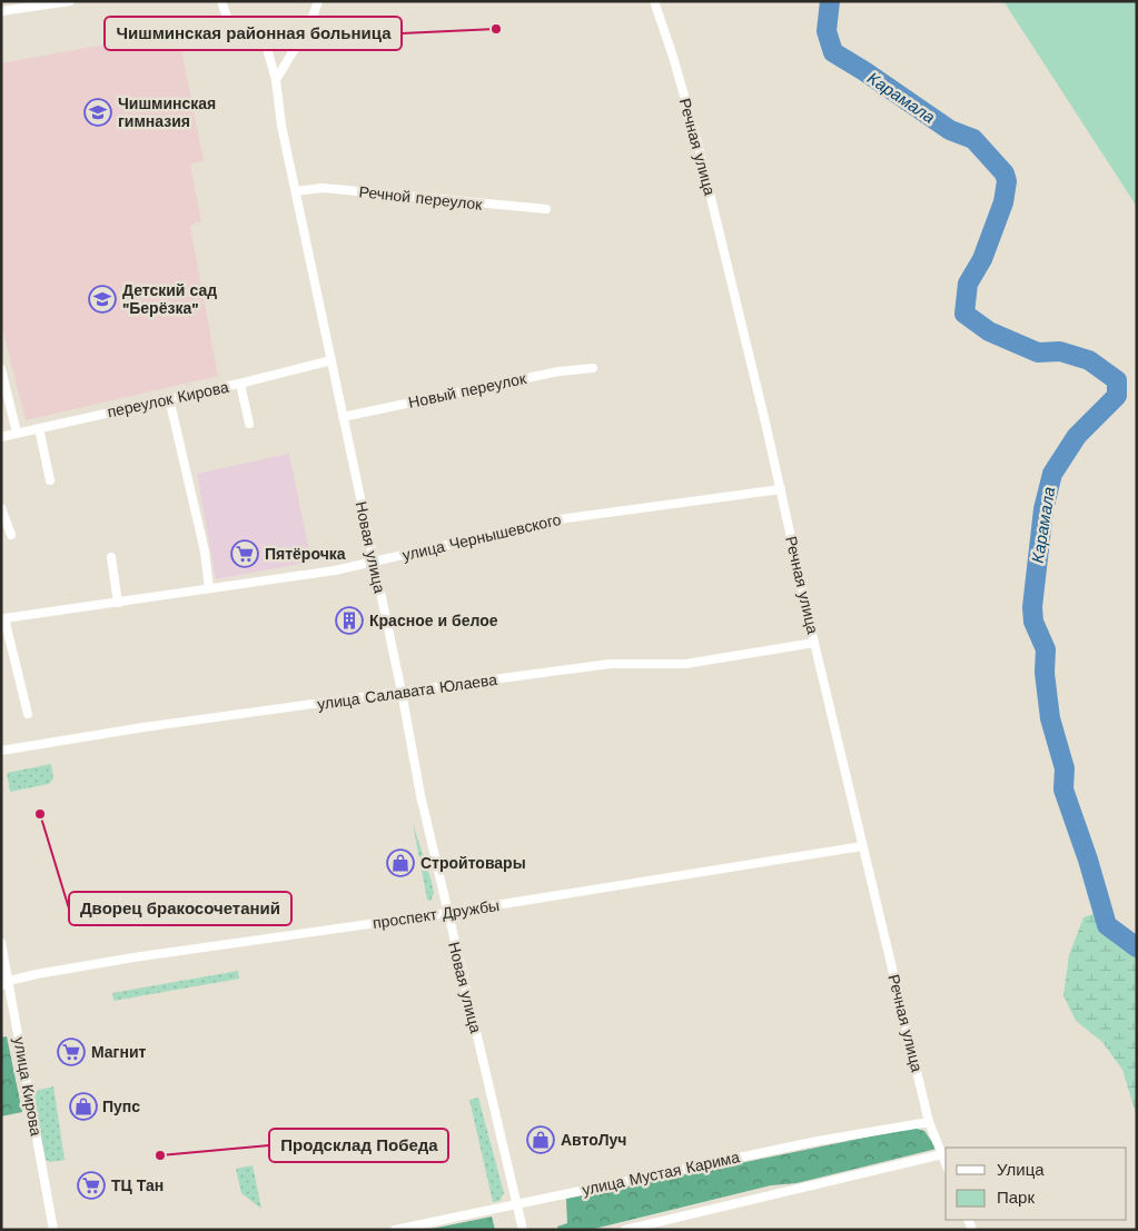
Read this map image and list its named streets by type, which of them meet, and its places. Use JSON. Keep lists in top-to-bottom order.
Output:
{
  "streets": {
    "street": [
      "Речная улица",
      "Речной переулок",
      "Новый переулок",
      "переулок Кирова",
      "улица Чернышевского",
      "Новая улица",
      "улица Салавата Юлаева",
      "проспект Дружбы",
      "улица Кирова",
      "улица Мустая Карима"
    ]
  },
  "crossings": [
    ["Речная улица", "улица Чернышевского"],
    ["Речная улица", "улица Салавата Юлаева"],
    ["Речная улица", "проспект Дружбы"],
    ["Речная улица", "улица Мустая Карима"],
    ["Речной переулок", "Новая улица"],
    ["Новый переулок", "Новая улица"],
    ["переулок Кирова", "Новая улица"],
    ["улица Чернышевского", "Новая улица"],
    ["Новая улица", "улица Салавата Юлаева"],
    ["Новая улица", "проспект Дружбы"],
    ["Новая улица", "улица Мустая Карима"],
    ["проспект Дружбы", "улица Кирова"]
  ],
  "water": ["Карамала"],
  "places": {
    "other": ["Чишминская районная больница", "Дворец бракосочетаний", "Продсклад Победа"],
    "school or university": ["Чишминская гимназия", "Детский сад \"Берёзка\""],
    "supermarket": ["Пятёрочка", "Магнит", "ТЦ Тан"],
    "building": ["Красное и белое"],
    "shop": ["Стройтовары", "Пупс", "АвтоЛуч"]
  },
  "legend": ["Улица", "Парк"]
}
